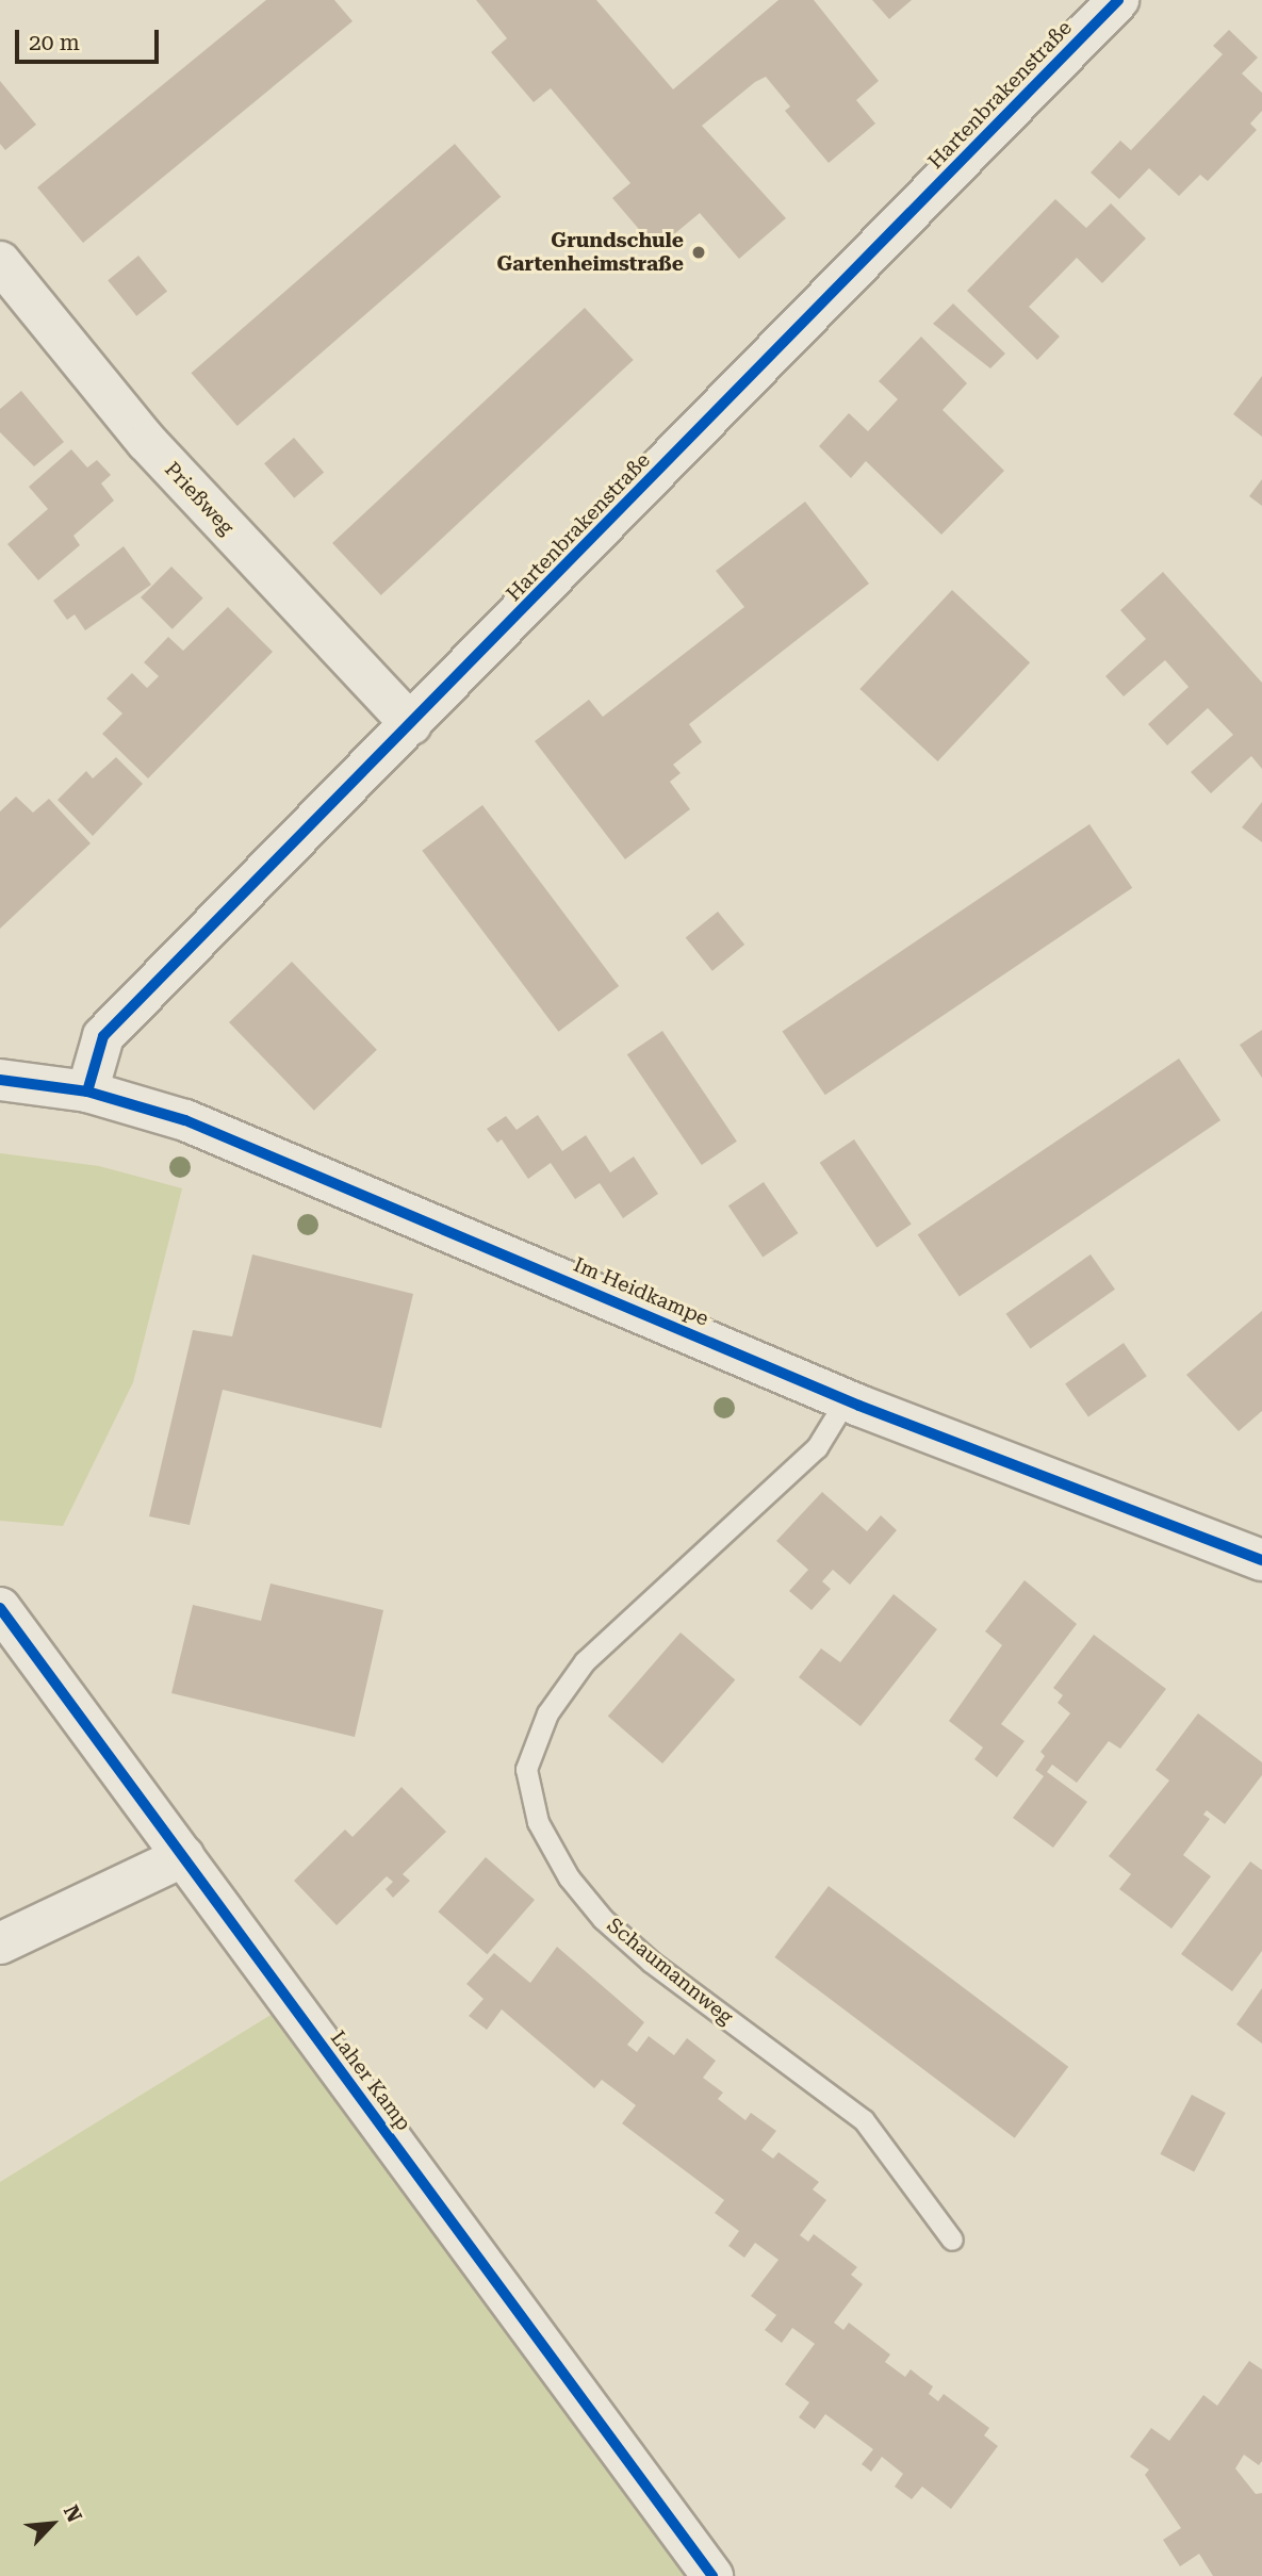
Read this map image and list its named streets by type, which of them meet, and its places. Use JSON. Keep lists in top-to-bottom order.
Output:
{
  "streets": {
    "street": [
      "Hartenbrakenstraße",
      "Prießweg",
      "Im Heidkampe",
      "Laher Kamp"
    ],
    "lane": ["Schaumannweg"]
  },
  "crossings": [
    ["Hartenbrakenstraße", "Prießweg"],
    ["Hartenbrakenstraße", "Im Heidkampe"],
    ["Im Heidkampe", "Schaumannweg"]
  ],
  "places": ["Grundschule Gartenheimstraße"],
  "scale_bar": "20 m",
  "north": "top right"
}
